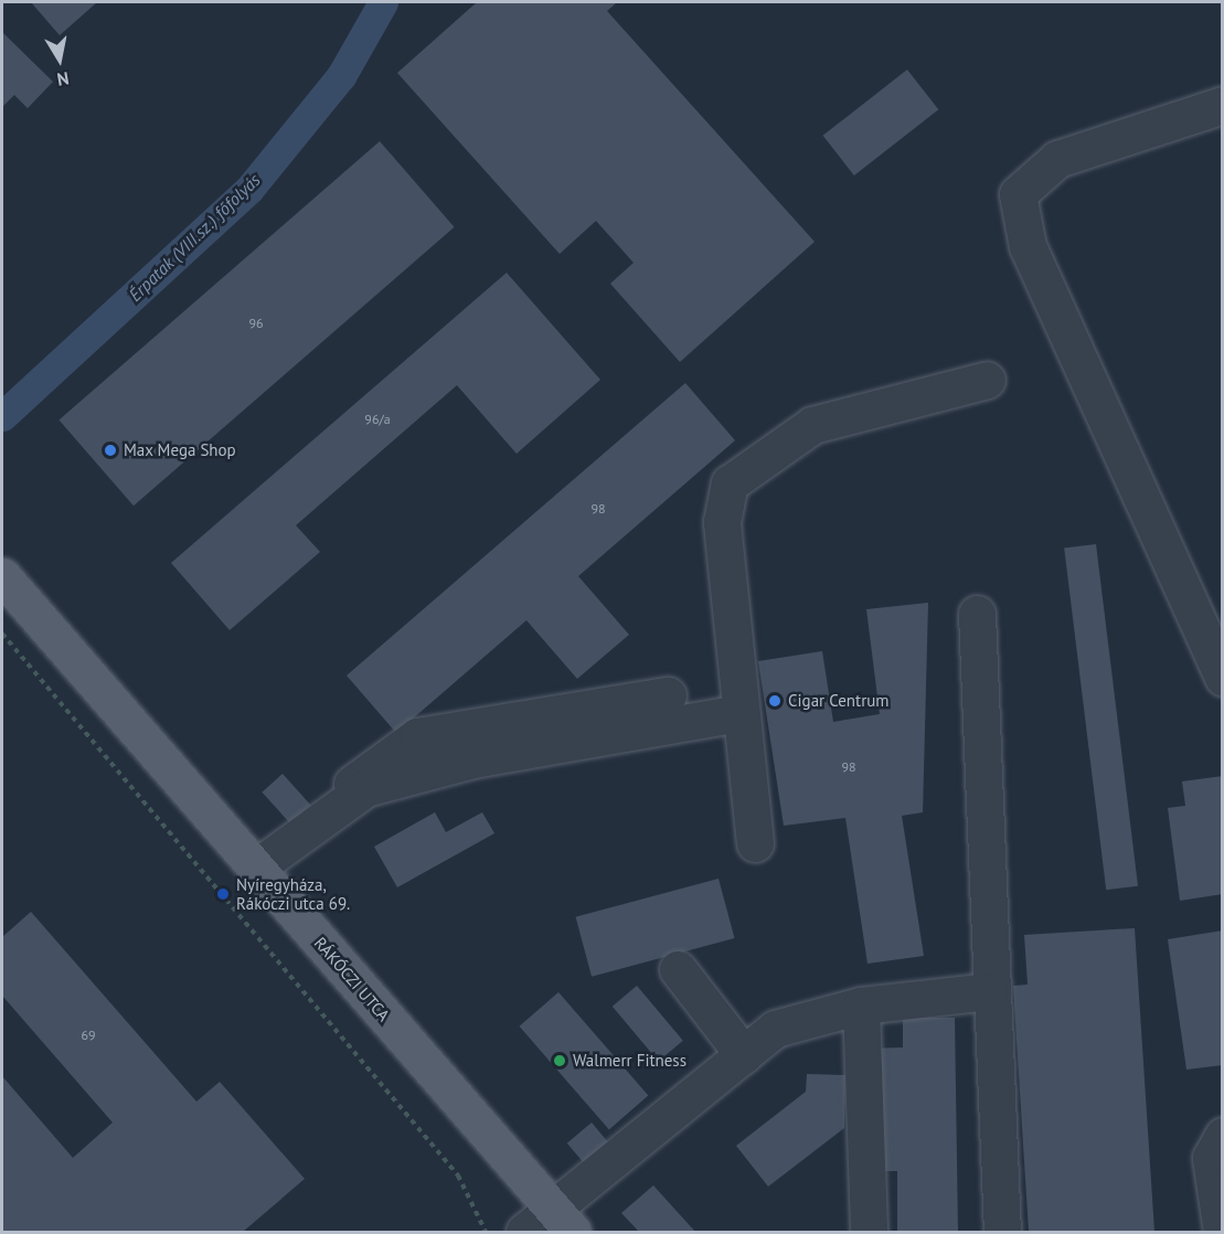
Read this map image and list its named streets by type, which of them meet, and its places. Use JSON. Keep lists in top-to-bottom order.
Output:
{
  "streets": {
    "main road": ["RÁKÓCZI UTCA"]
  },
  "water": ["Érpatak (VIII.sz.) főfolyás"],
  "places": [
    "Max Mega Shop",
    "Cigar Centrum",
    "Nyíregyháza, Rákóczi utca 69.",
    "Walmerr Fitness"
  ],
  "house_numbers": [
    "96",
    "96/a",
    "98",
    "98",
    "69"
  ],
  "north": "bottom"
}
